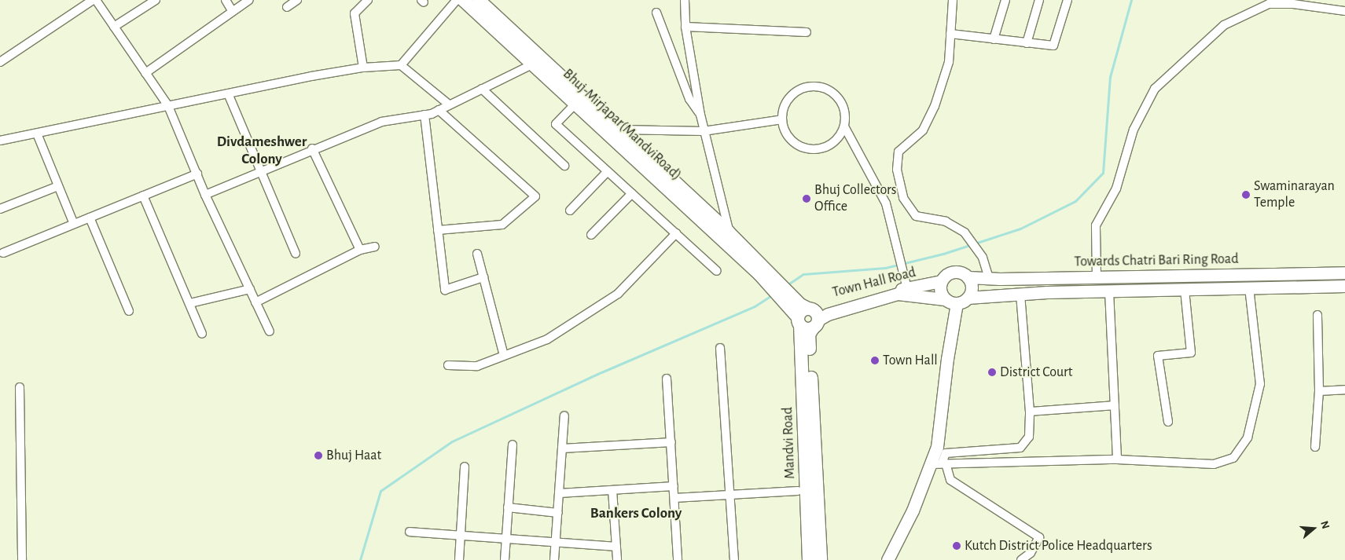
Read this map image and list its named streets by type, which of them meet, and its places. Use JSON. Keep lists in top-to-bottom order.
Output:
{
  "streets": {
    "main road": ["Bhuj-Mirjapar(MandviRoad)", "Mandvi Road"],
    "street": ["Towards Chatri Bari Ring Road", "Town Hall Road"]
  },
  "crossings": [
    ["Towards Chatri Bari Ring Road", "Town Hall Road"],
    ["Town Hall Road", "Mandvi Road"]
  ],
  "districts": ["Divdameshwer Colony", "Bankers Colony"],
  "places": [
    "Swaminarayan Temple",
    "Bhuj Collectors Office",
    "Town Hall",
    "District Court",
    "Bhuj Haat",
    "Kutch District Police Headquarters"
  ],
  "north": "right"
}
